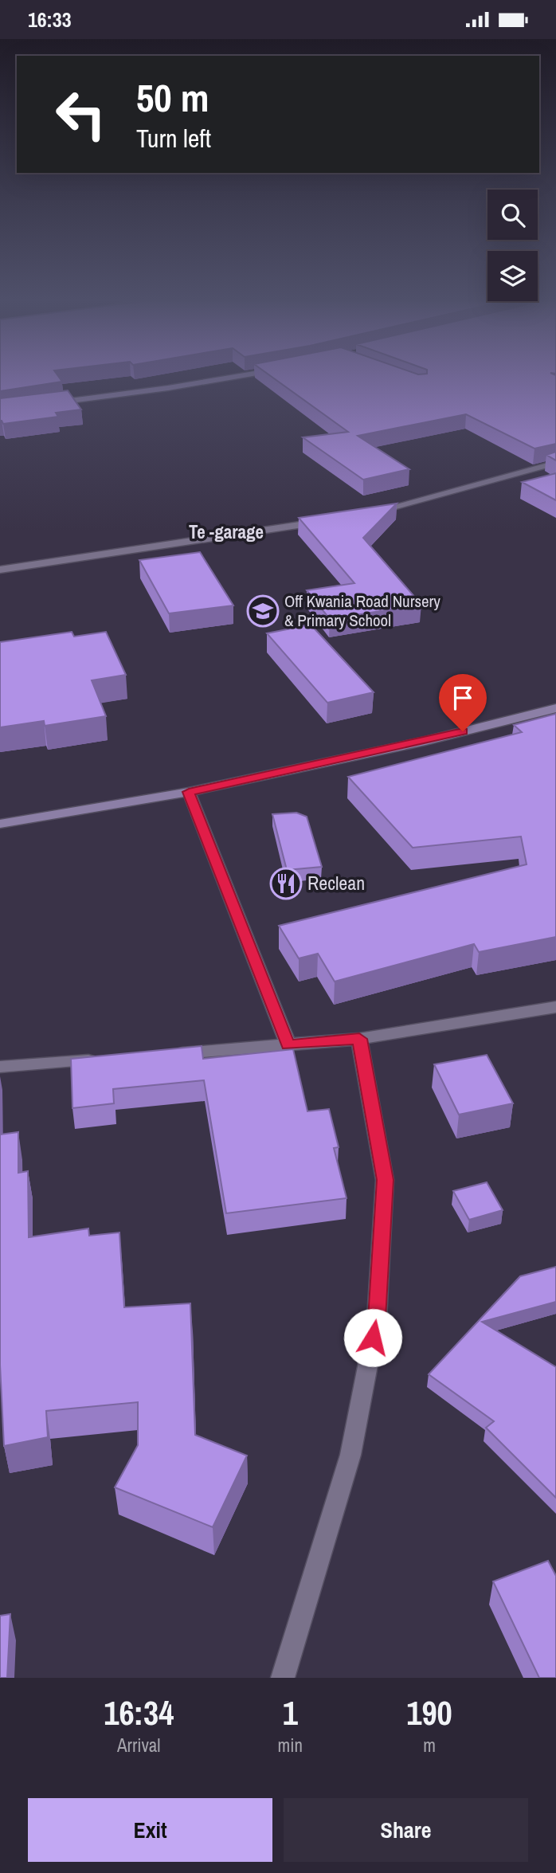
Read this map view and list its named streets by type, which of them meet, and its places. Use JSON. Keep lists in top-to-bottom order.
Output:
{
  "districts": ["Te -garage"],
  "places": {
    "school or university": ["Off Kwania Road Nursery & Primary School"],
    "restaurant": ["Reclean"]
  },
  "page": {
    "status": "16:33",
    "turn": ["50 m", "Turn left"],
    "eta": [
      "16:34",
      "Arrival",
      "1",
      "min",
      "190",
      "m"
    ],
    "buttons": ["Exit", "Share"]
  }
}
